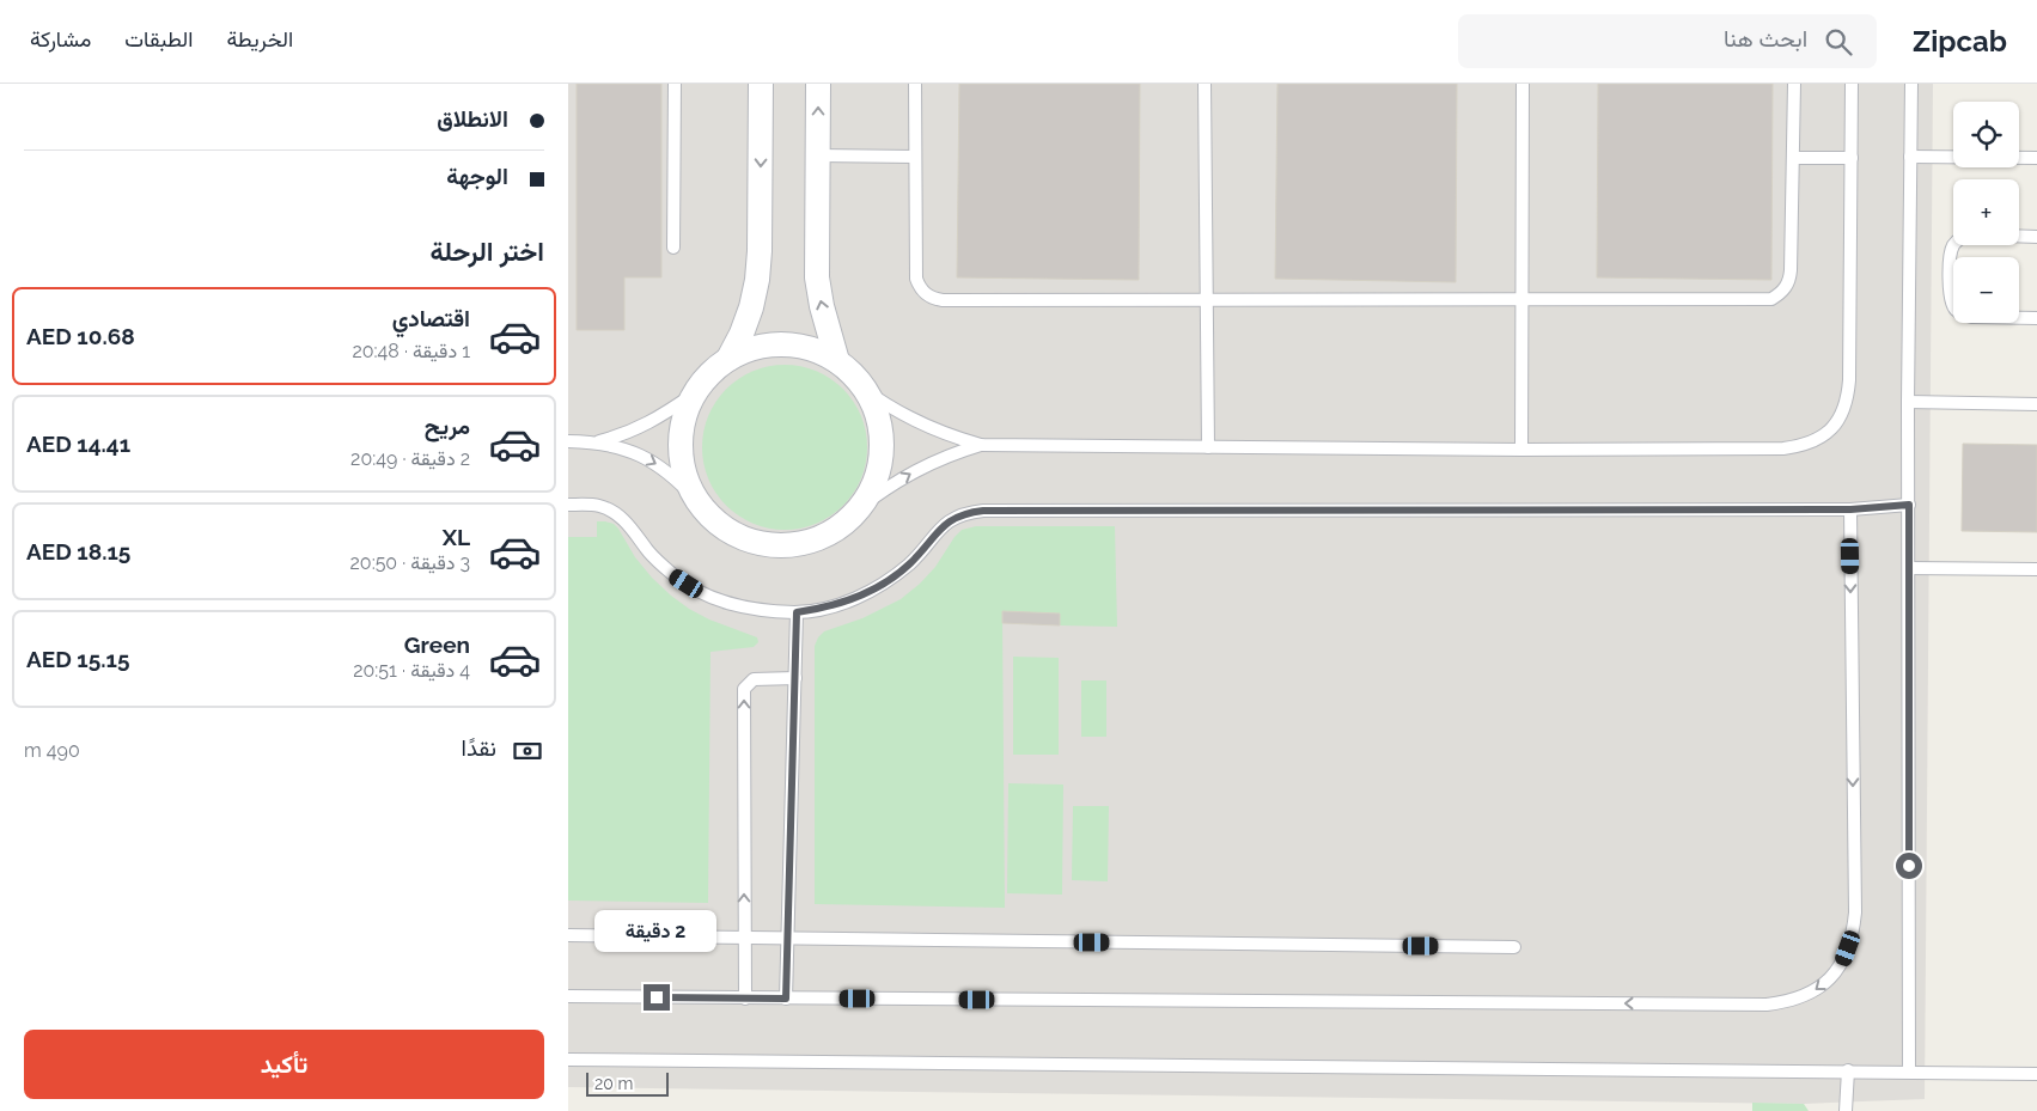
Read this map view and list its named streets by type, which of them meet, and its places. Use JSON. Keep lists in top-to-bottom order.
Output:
{
  "scale_bar": "20 m",
  "page": {
    "header": "Zipcab",
    "search": "ابحث هنا",
    "nav": ["الخريطة", "الطبقات", "مشاركة"],
    "banner": ["الانطلاق", "الوجهة"],
    "map_buttons": ["+", "−"],
    "heading": "اختر الرحلة",
    "list": [
      {
        "name": "اقتصادي",
        "note": "1 دقيقة · 20:48",
        "value": "AED 10.68"
      },
      {
        "name": "مريح",
        "note": "2 دقيقة · 20:49",
        "value": "AED 14.41"
      },
      {
        "name": "XL",
        "note": "3 دقيقة · 20:50",
        "value": "AED 18.15"
      },
      {
        "name": "Green",
        "note": "4 دقيقة · 20:51",
        "value": "AED 15.15"
      }
    ],
    "pay": ["نقدًا", "490 m"],
    "bubble": "2 دقيقة",
    "buttons": "تأكيد",
    "scale": "20 m"
  }
}
